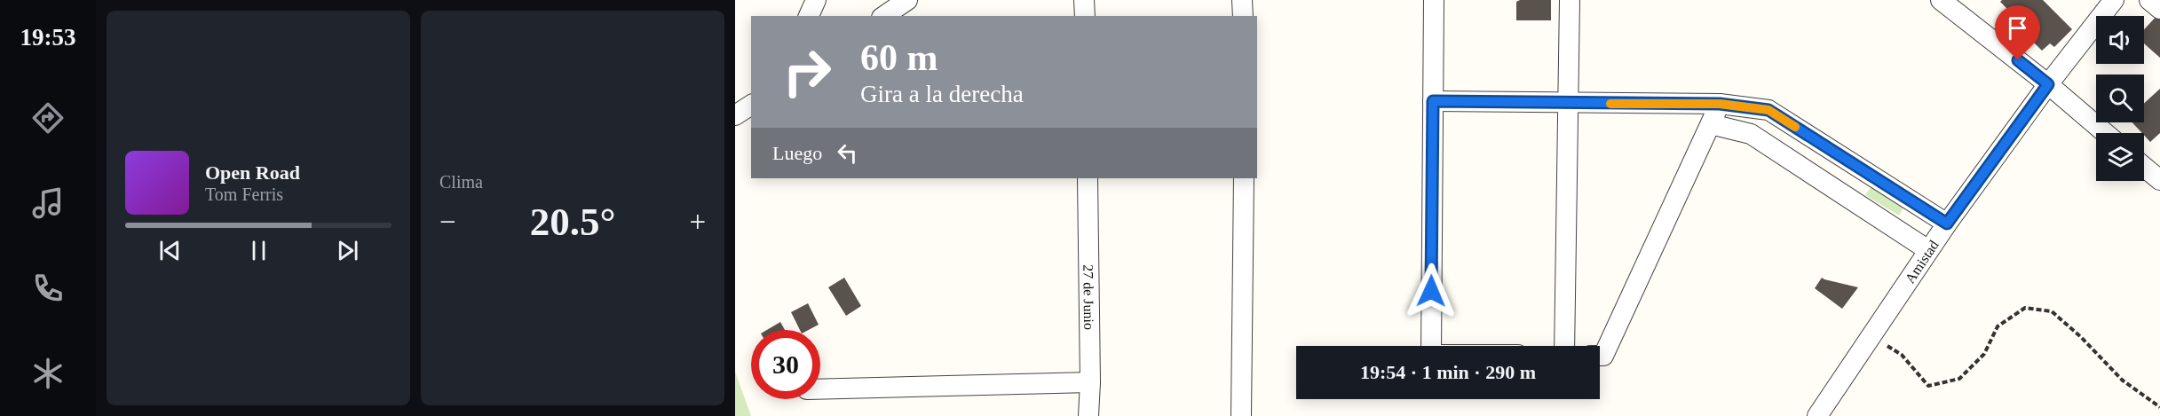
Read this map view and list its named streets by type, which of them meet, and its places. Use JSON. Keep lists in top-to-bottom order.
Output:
{
  "streets": {
    "street": ["Amistad", "27 de Junio"]
  },
  "page": {
    "tabs": "19:53",
    "tile": "Clima",
    "turn": ["60 m", "Gira a la derecha"],
    "then": "Luego",
    "song": ["Open Road", "Tom Ferris"],
    "heat": ["−", "20.5°", "+"],
    "limit": "30",
    "trip": "19:54 · 1 min · 290 m"
  }
}
